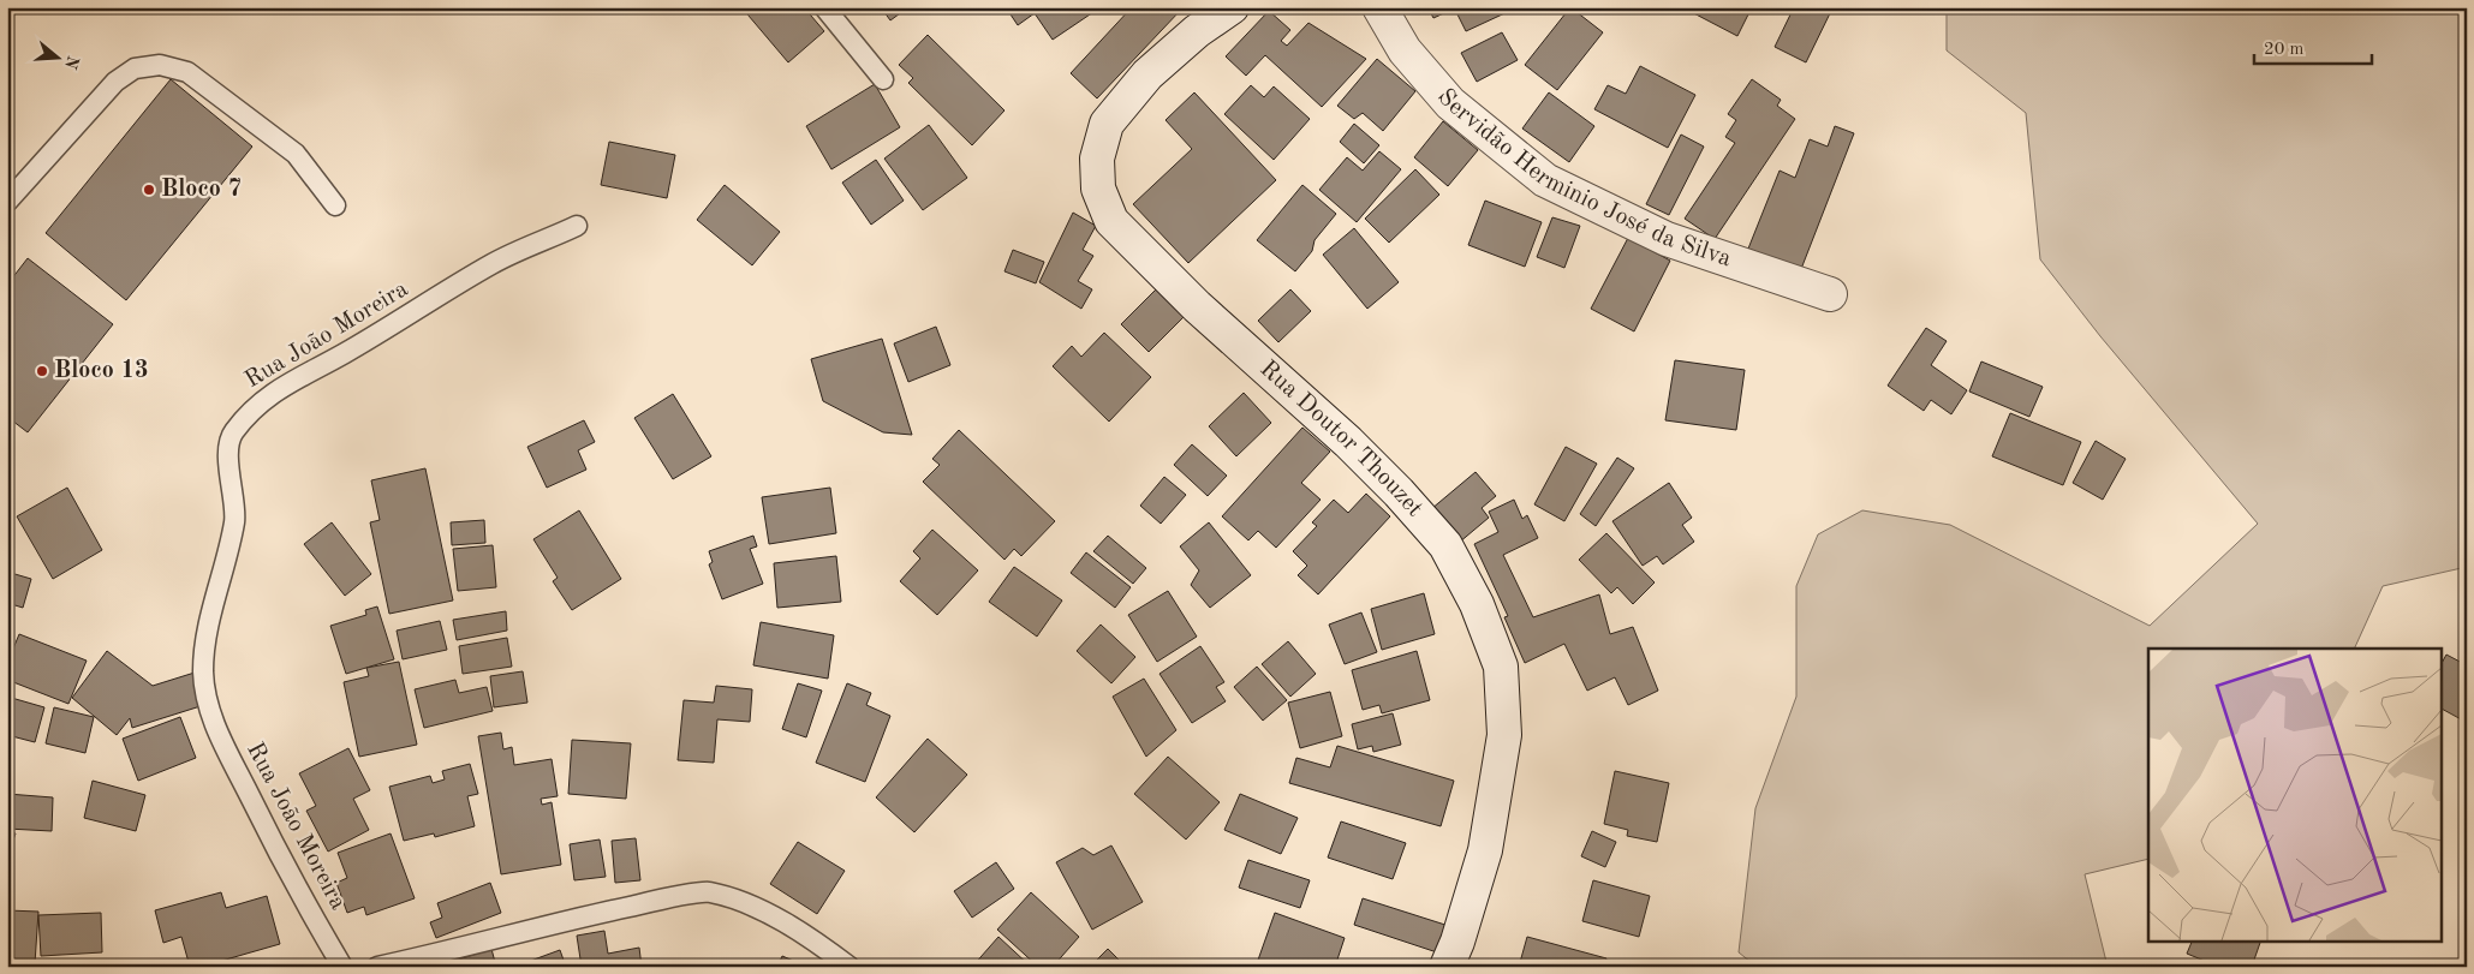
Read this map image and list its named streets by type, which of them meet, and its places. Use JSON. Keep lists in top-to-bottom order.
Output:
{
  "streets": {
    "street": ["Servidão Herminio José da Silva", "Rua Doutor Thouzet"],
    "lane": ["Rua João Moreira"]
  },
  "places": ["Bloco 7", "Bloco 13"],
  "scale_bar": "20 m",
  "north": "right"
}
